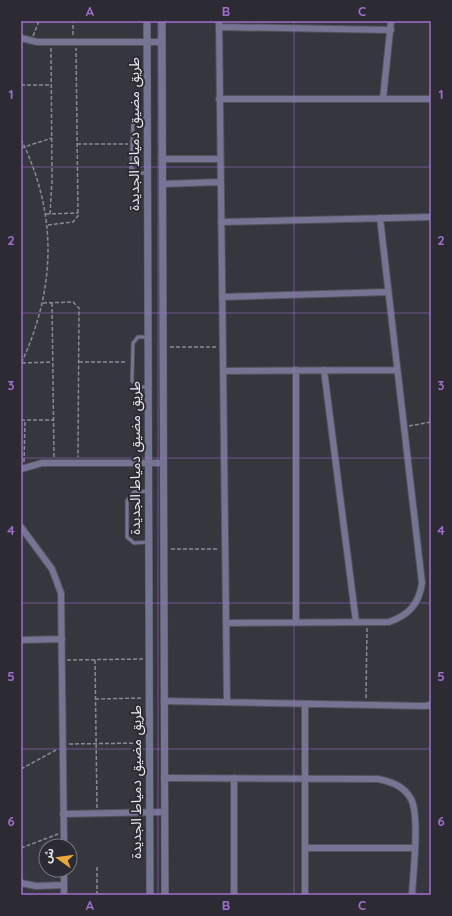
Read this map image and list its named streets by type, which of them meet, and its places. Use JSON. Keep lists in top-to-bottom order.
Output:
{
  "streets": {
    "street": ["طريق مضيق دمياط الجديدة"]
  },
  "north": "left",
  "grid": {
    "columns": ["A", "B", "C"],
    "rows": [
      "1",
      "2",
      "3",
      "4",
      "5",
      "6"
    ]
  }
}
